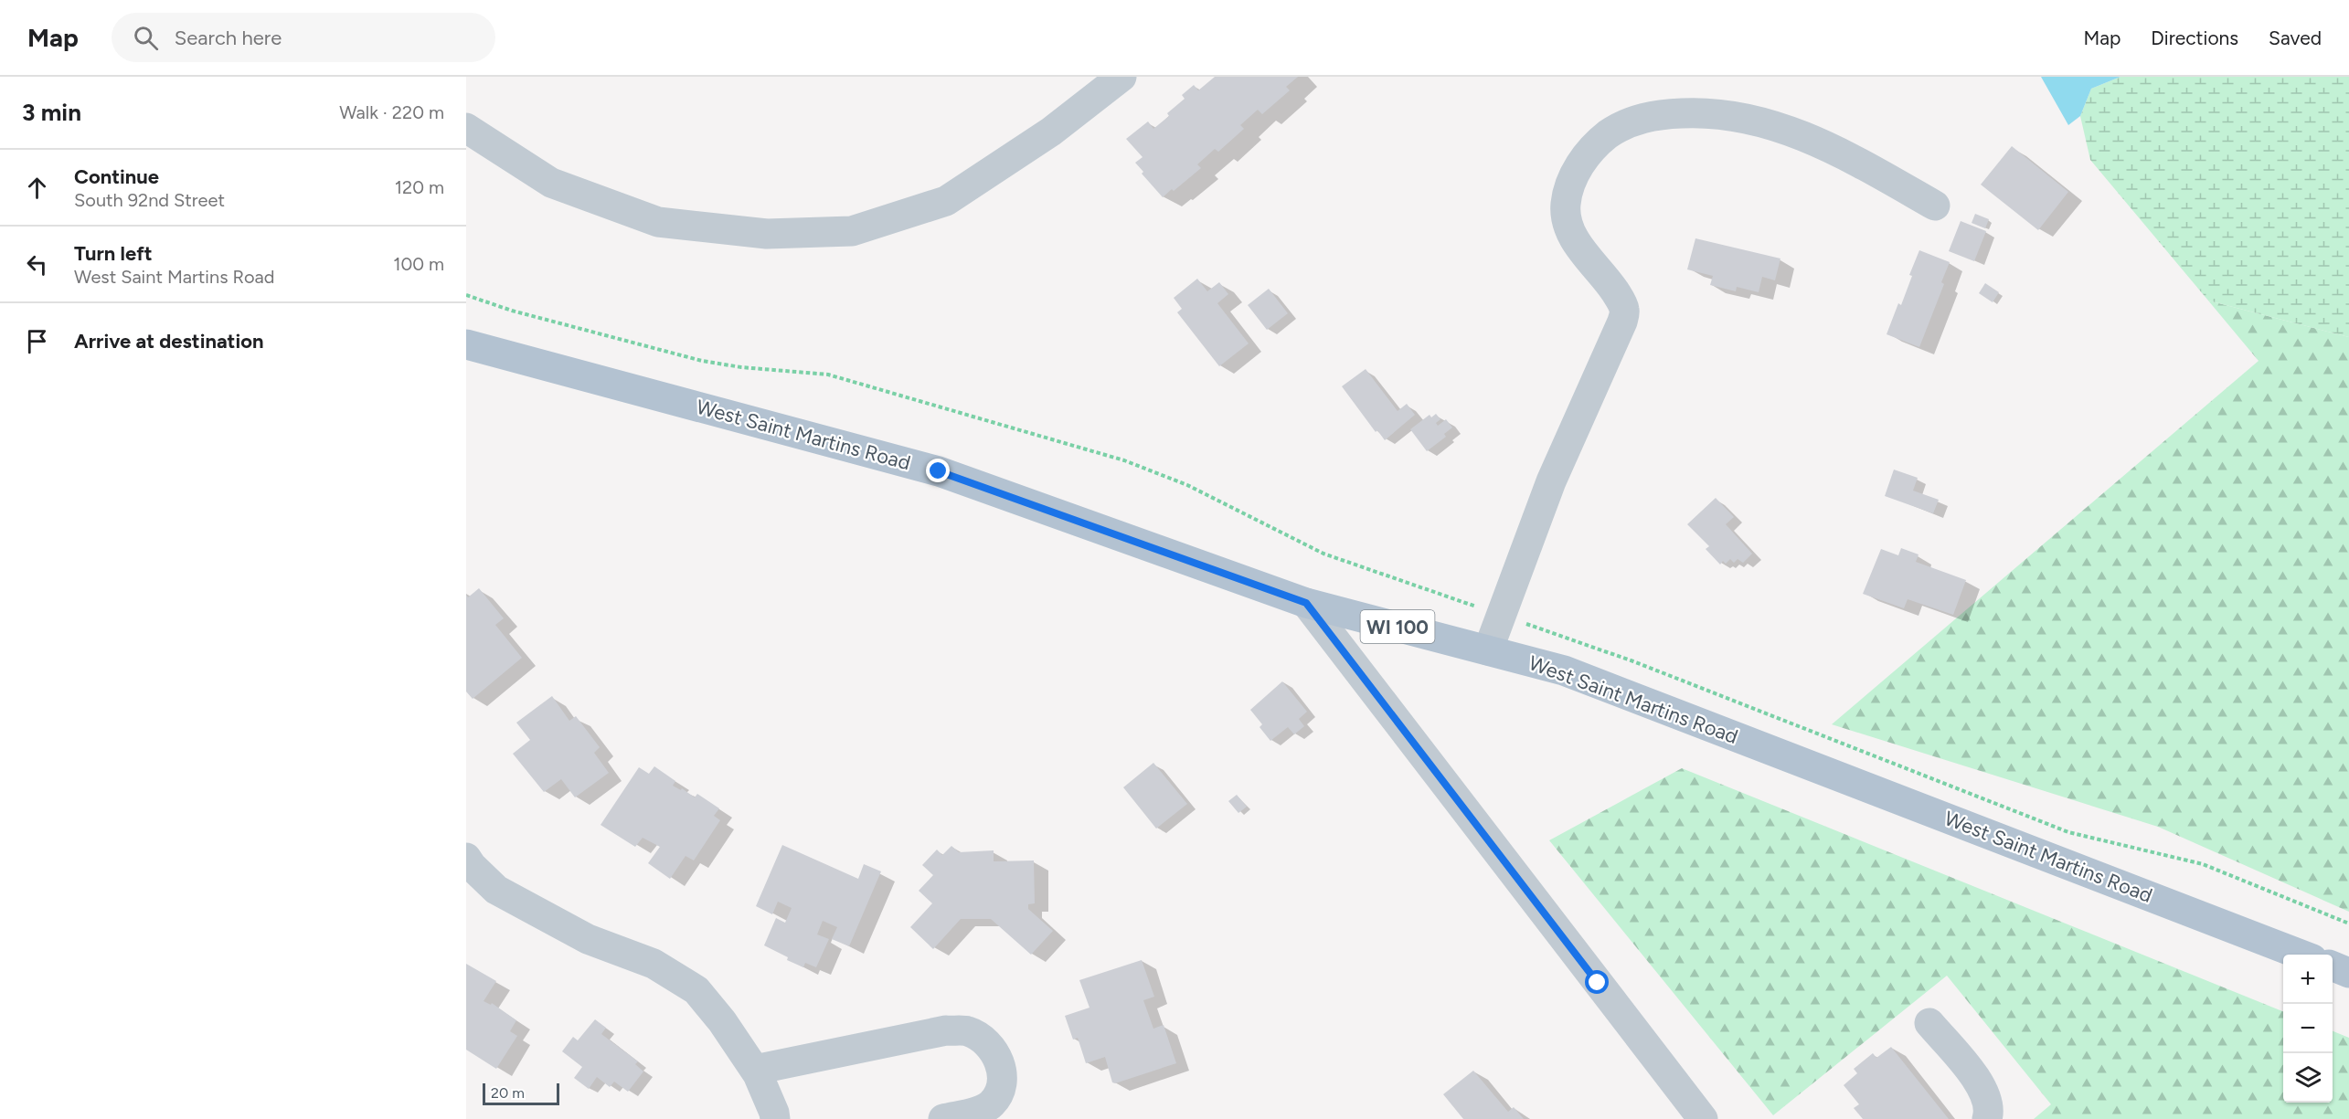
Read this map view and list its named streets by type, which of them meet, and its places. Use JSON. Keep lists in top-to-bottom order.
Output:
{
  "streets": {
    "main road": ["West Saint Martins Road", "WI 100"]
  },
  "scale_bar": "20 m",
  "page": {
    "header": "Map",
    "search": "Search here",
    "nav": ["Map", "Directions", "Saved"],
    "heading": ["3 min", "Walk · 220 m"],
    "list": [
      ["Continue", "South 92nd Street", "120 m"],
      ["Turn left", "West Saint Martins Road", "100 m"],
      "Arrive at destination"
    ],
    "map_buttons": ["+", "−"],
    "scale": "20 m"
  }
}
